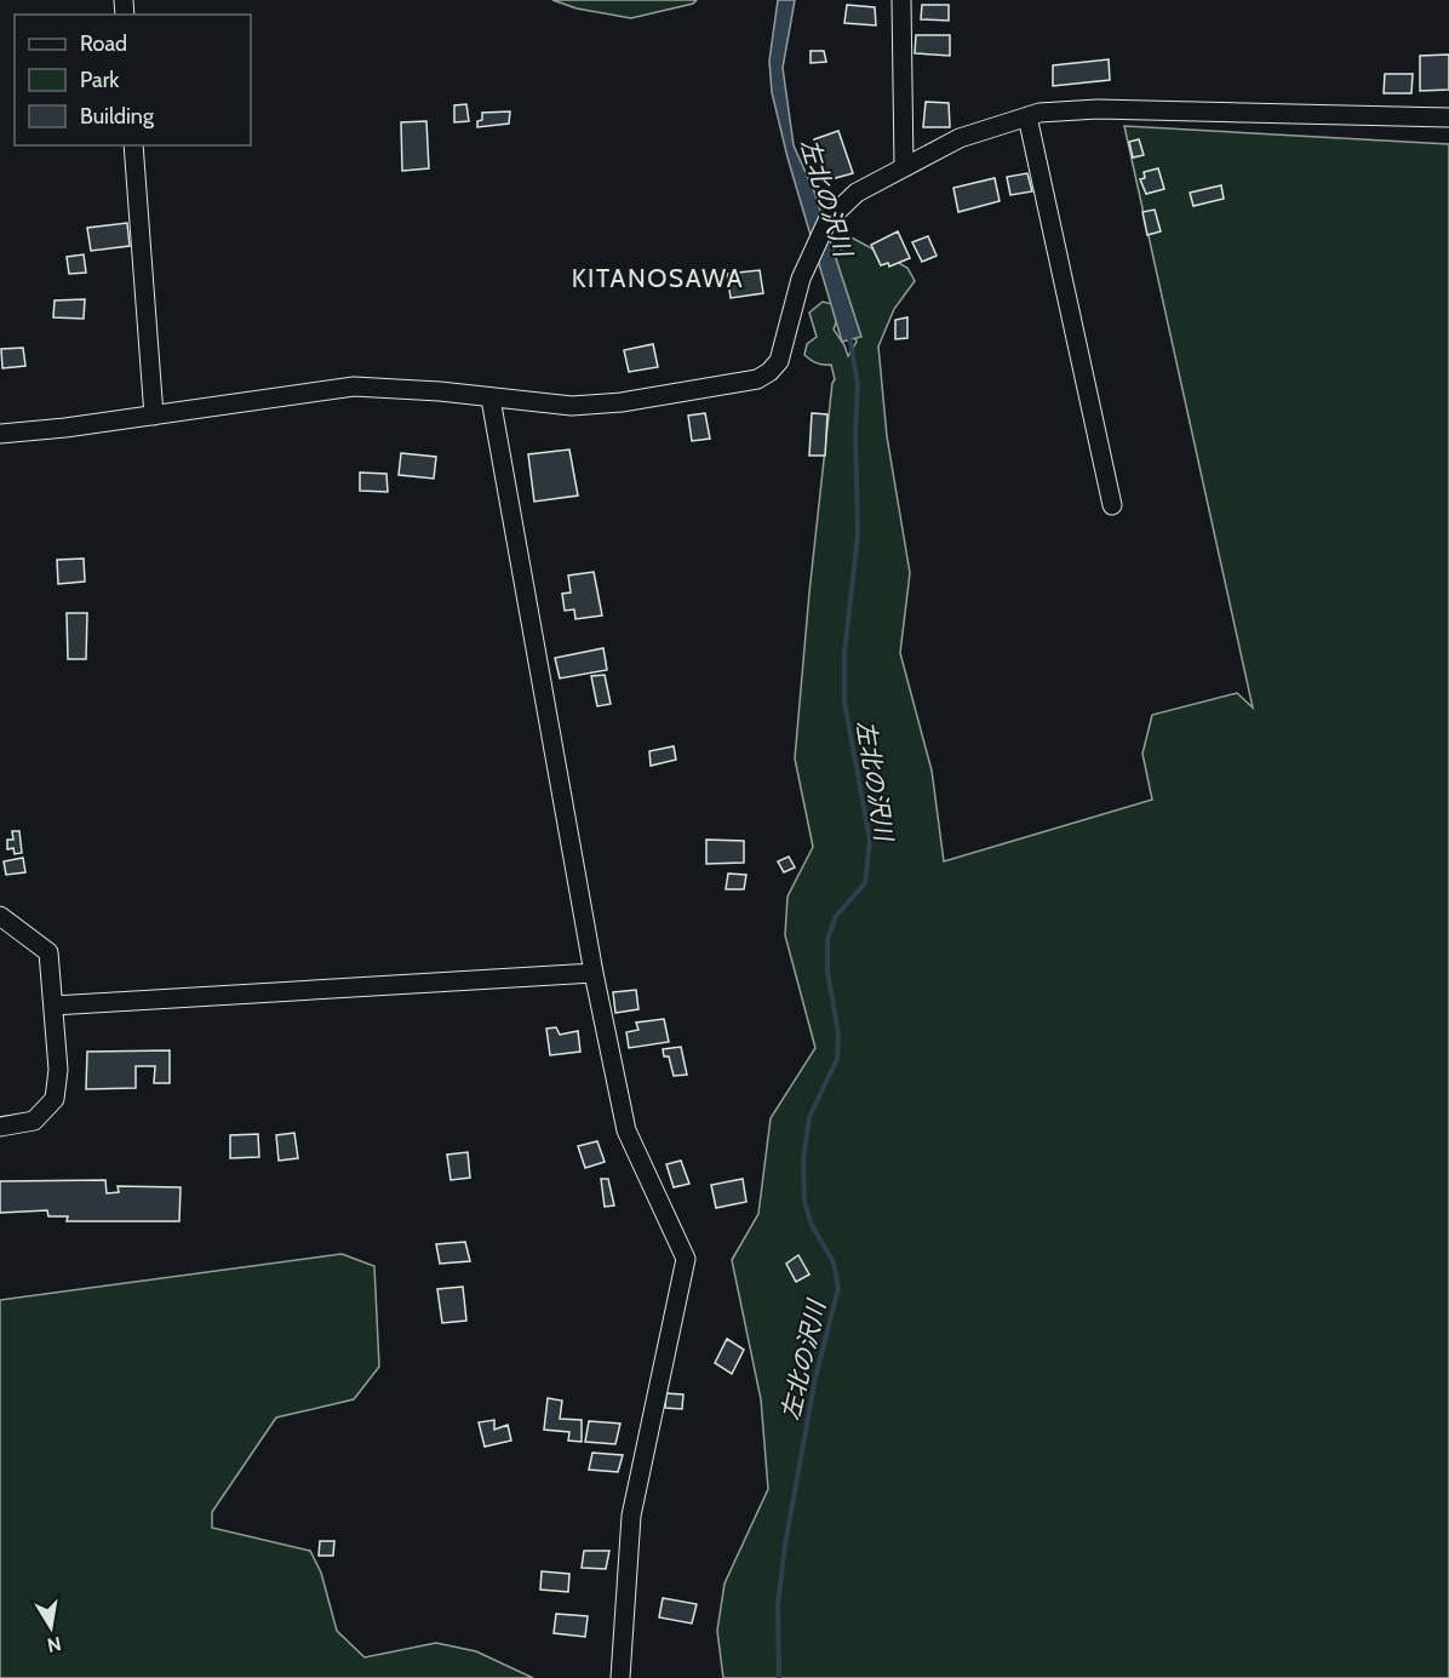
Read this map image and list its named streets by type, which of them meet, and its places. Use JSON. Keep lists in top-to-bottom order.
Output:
{
  "districts": ["KITANOSAWA"],
  "water": ["左北の沢川"],
  "legend": ["Road", "Park", "Building"],
  "north": "bottom"
}
